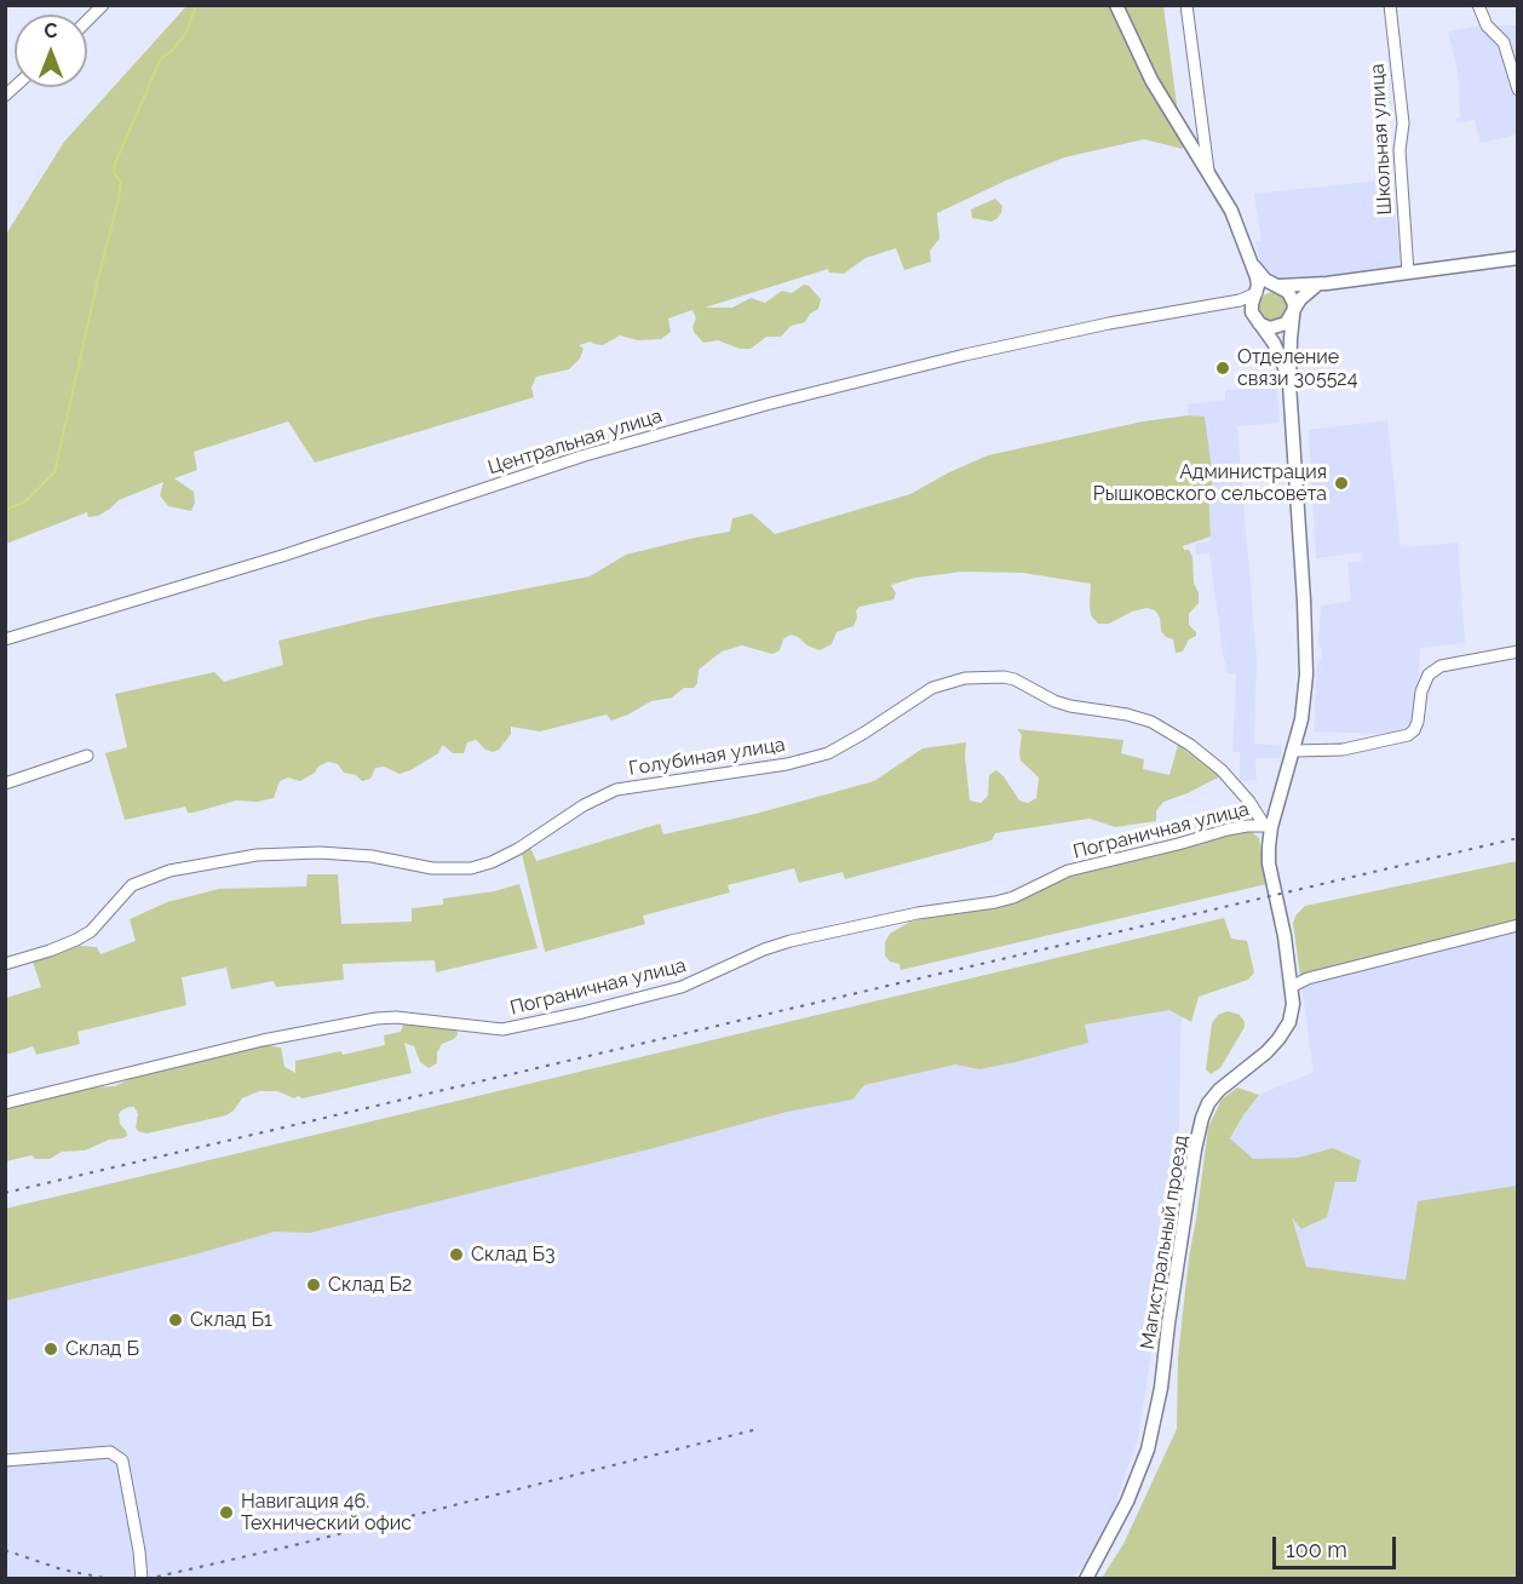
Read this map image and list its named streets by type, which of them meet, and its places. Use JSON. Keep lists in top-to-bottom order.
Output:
{
  "streets": {
    "main road": ["Магистральный проезд"],
    "street": [
      "Школьная улица",
      "Центральная улица",
      "Голубиная улица",
      "Пограничная улица"
    ]
  },
  "crossings": [
    ["Голубиная улица", "Пограничная улица"],
    ["Голубиная улица", "Магистральный проезд"],
    ["Пограничная улица", "Магистральный проезд"]
  ],
  "places": [
    "Отделение связи 305524",
    "Администрация Рышковского сельсовета",
    "Склад Б3",
    "Склад Б2",
    "Склад Б1",
    "Склад Б",
    "Навигация 46. Технический офис"
  ],
  "scale_bar": "100 m",
  "north": "top"
}
